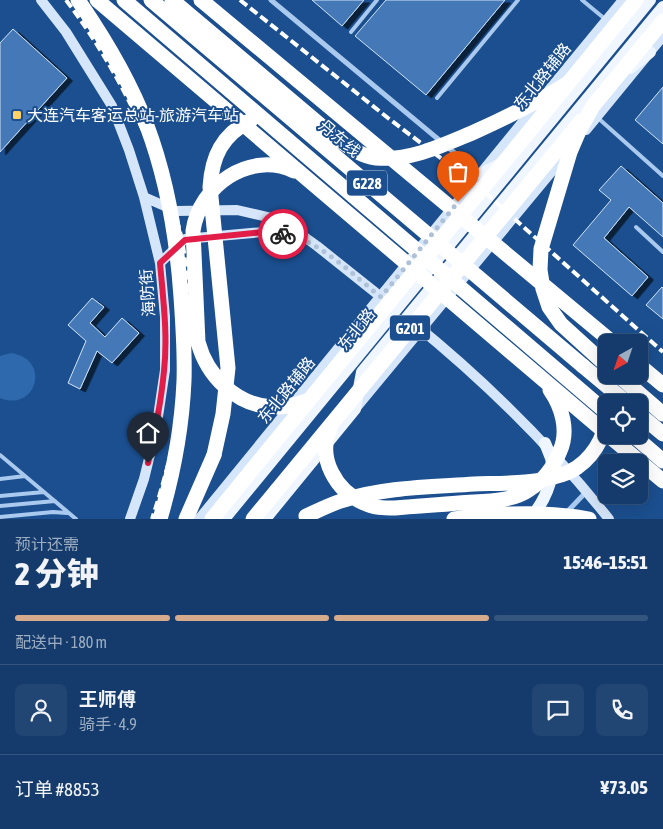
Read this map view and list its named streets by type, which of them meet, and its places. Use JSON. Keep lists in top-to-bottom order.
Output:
{
  "streets": {
    "highway": [
      "丹东线",
      "G228",
      "G201",
      "东北路"
    ],
    "street": ["东北路辅路", "海防街"]
  },
  "places": {
    "transit": ["大连汽车客运总站-旅游汽车站"]
  },
  "north": "bottom left",
  "page": {
    "heading": ["2 分钟", "预计还需", "15:46–15:51"],
    "panel": [
      "王师傅",
      "骑手 · 4.9",
      "订单 #8853",
      "¥73.05"
    ],
    "bar": "配送中 · 180 m"
  }
}
